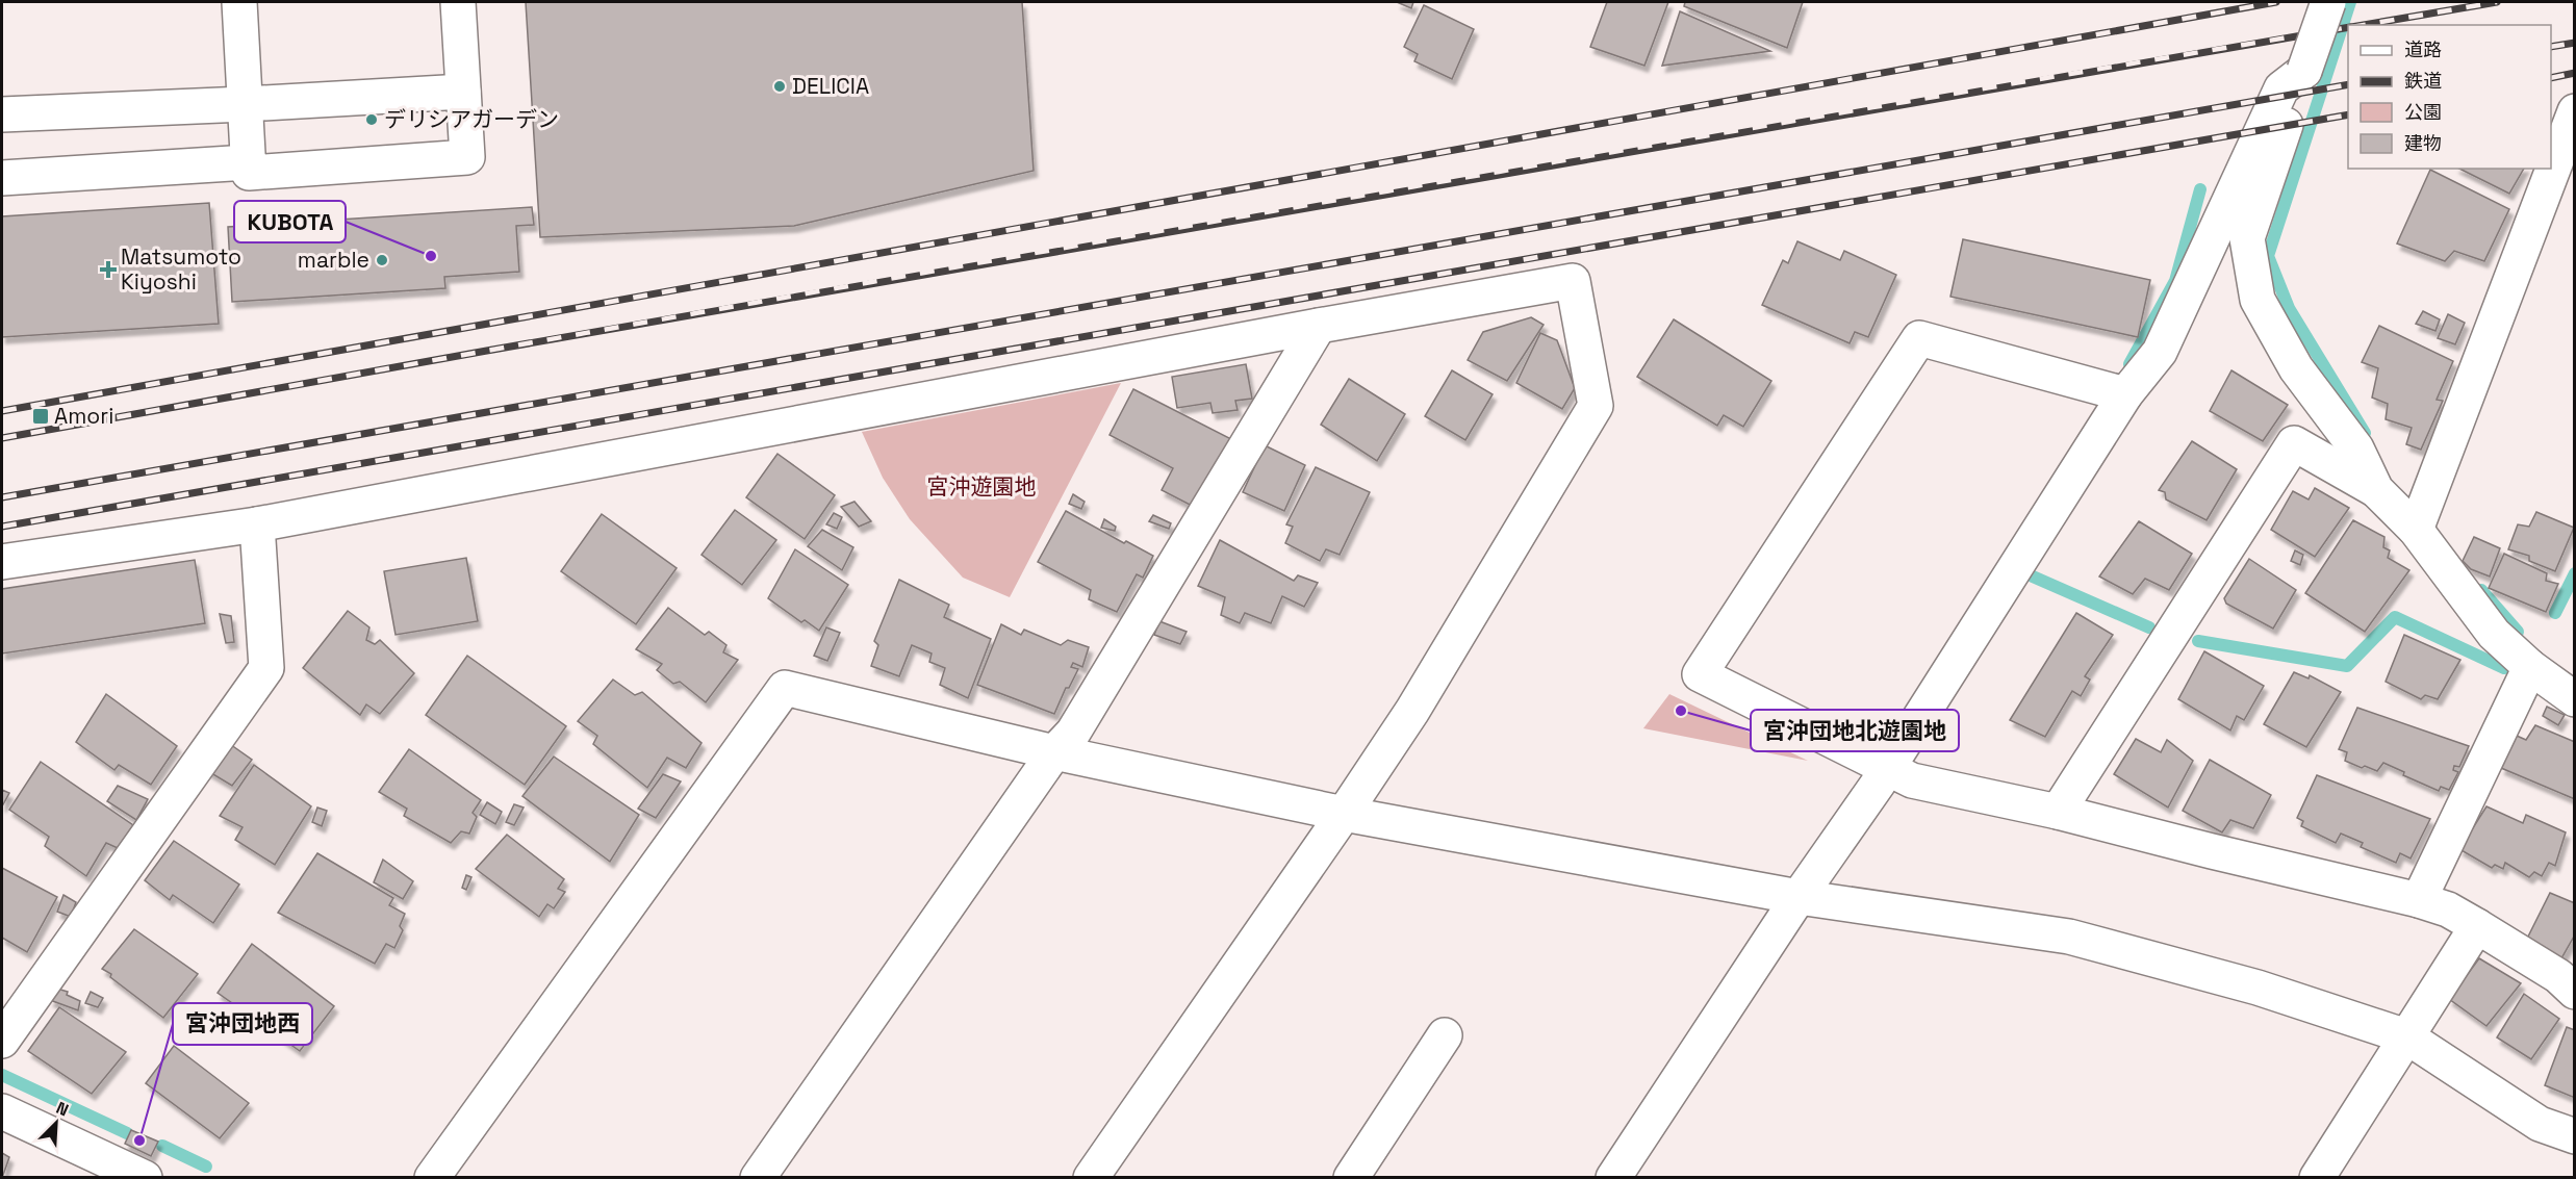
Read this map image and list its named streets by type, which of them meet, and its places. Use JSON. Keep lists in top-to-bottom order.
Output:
{
  "parks": ["宮沖遊園地"],
  "places": {
    "other": [
      "DELICIA",
      "デリシアガーデン",
      "KUBOTA",
      "marble",
      "宮沖団地北遊園地",
      "宮沖団地西"
    ],
    "health": ["Matsumoto Kiyoshi"],
    "transit": ["Amori"]
  },
  "legend": [
    "道路",
    "鉄道",
    "公園",
    "建物"
  ],
  "north": "top right"
}
